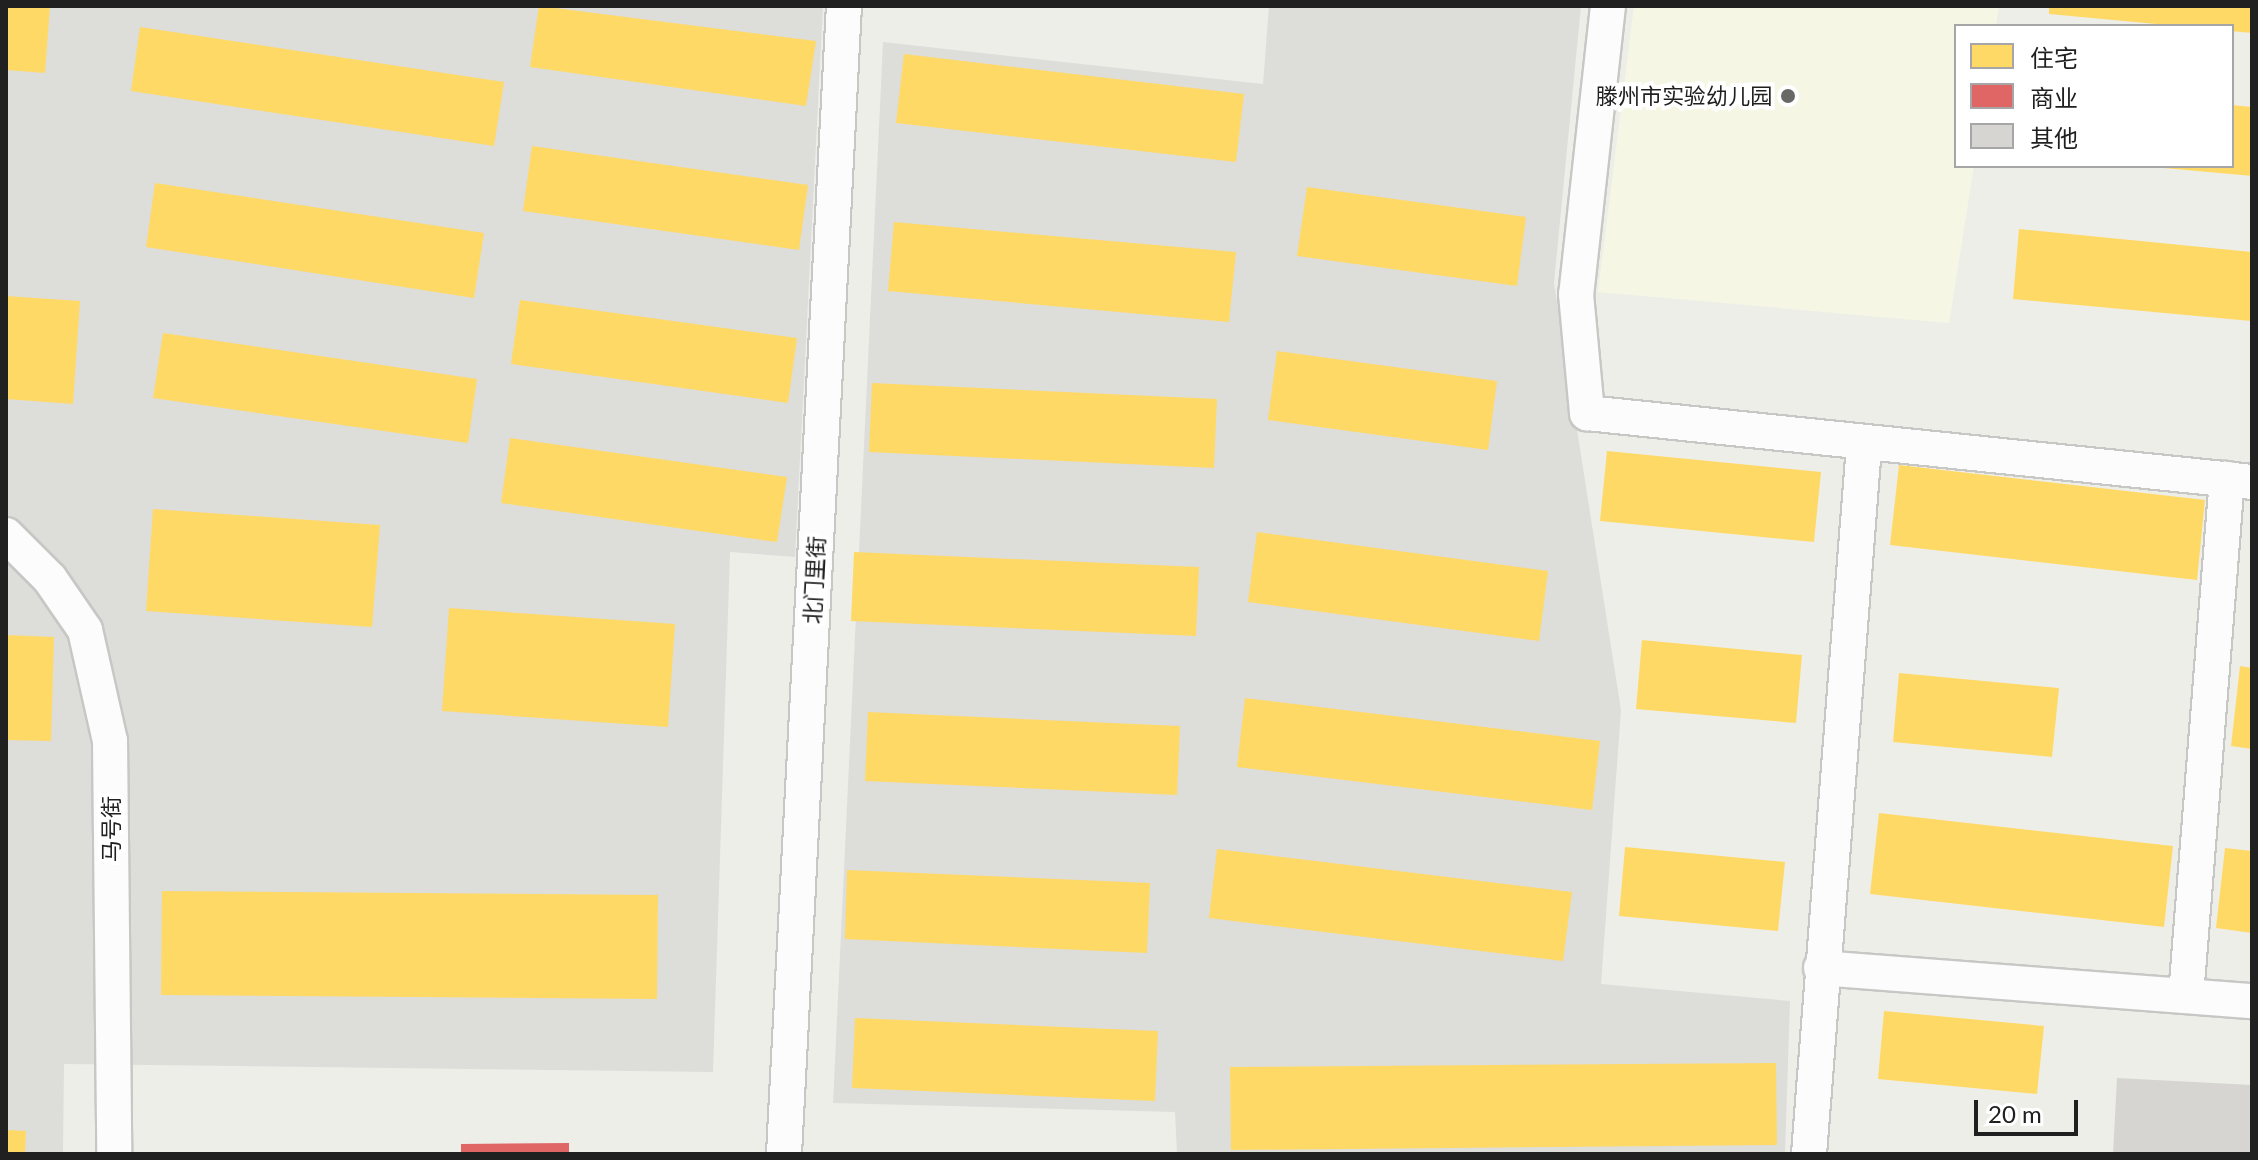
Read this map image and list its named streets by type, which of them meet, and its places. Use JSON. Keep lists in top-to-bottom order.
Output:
{
  "streets": {
    "street": ["北门里街", "马号街"]
  },
  "places": ["滕州市实验幼儿园"],
  "legend": ["住宅", "商业", "其他"],
  "scale_bar": "20 m"
}
